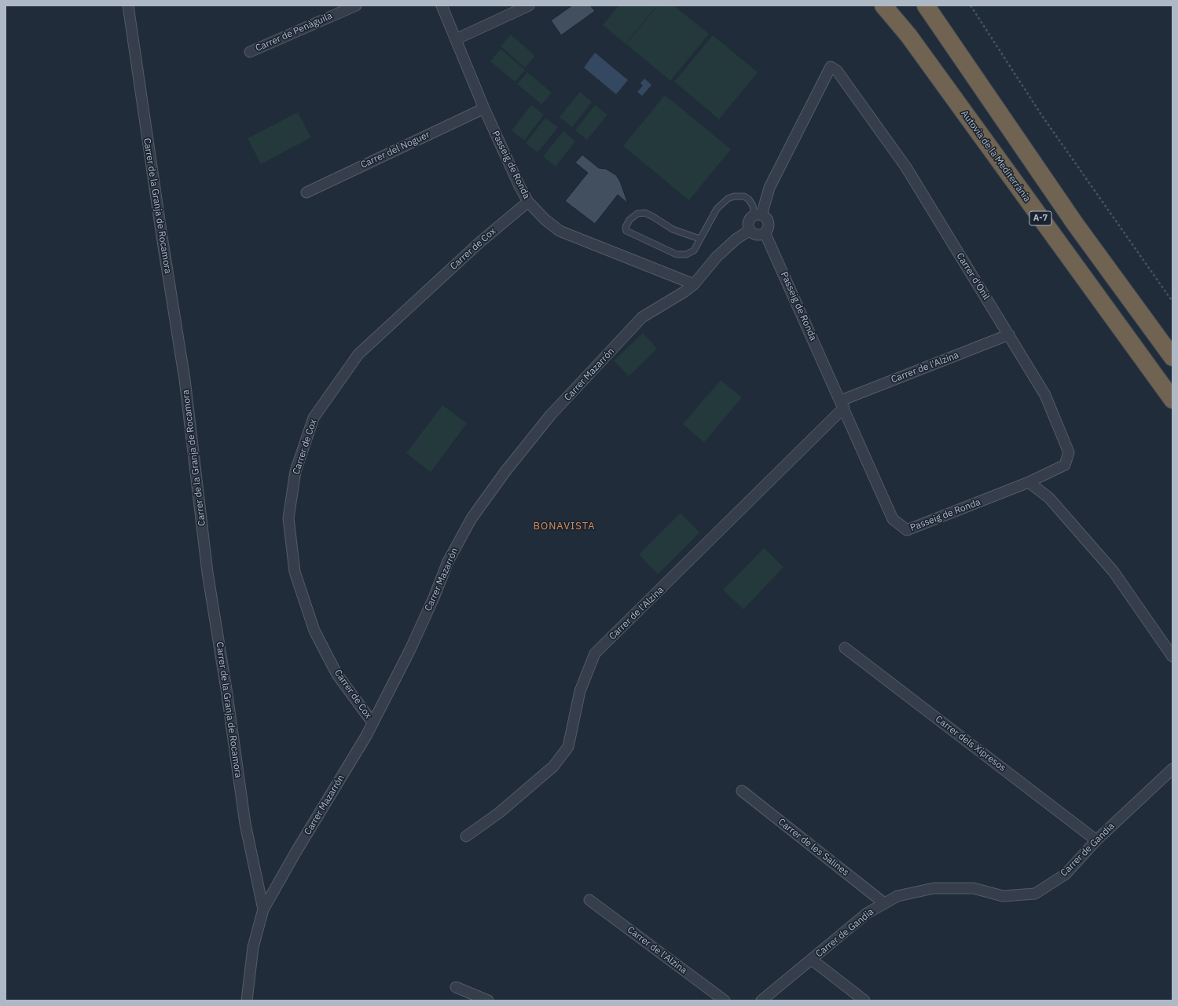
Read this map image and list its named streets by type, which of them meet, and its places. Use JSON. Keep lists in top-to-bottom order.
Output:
{
  "streets": {
    "highway": ["Autovia de la Mediterrània", "A-7"],
    "street": [
      "Carrer de Penàguila",
      "Carrer del Noguer",
      "Passeig de Ronda",
      "Carrer de la Granja de Rocamora",
      "Carrer de Cox",
      "Carrer d'Onil",
      "Carrer de l'Alzina",
      "Carrer Mazarrón",
      "Carrer dels Xipresos",
      "Carrer de les Salines",
      "Carrer de Gandia"
    ]
  },
  "crossings": [
    ["Carrer del Noguer", "Passeig de Ronda"],
    ["Passeig de Ronda", "Carrer de Cox"],
    ["Passeig de Ronda", "Carrer d'Onil"],
    ["Passeig de Ronda", "Carrer de l'Alzina"],
    ["Passeig de Ronda", "Carrer Mazarrón"],
    ["Carrer de la Granja de Rocamora", "Carrer Mazarrón"],
    ["Carrer de Cox", "Carrer Mazarrón"],
    ["Carrer d'Onil", "Carrer de l'Alzina"],
    ["Carrer dels Xipresos", "Carrer de Gandia"],
    ["Carrer de les Salines", "Carrer de Gandia"]
  ],
  "districts": ["BONAVISTA"]
}
